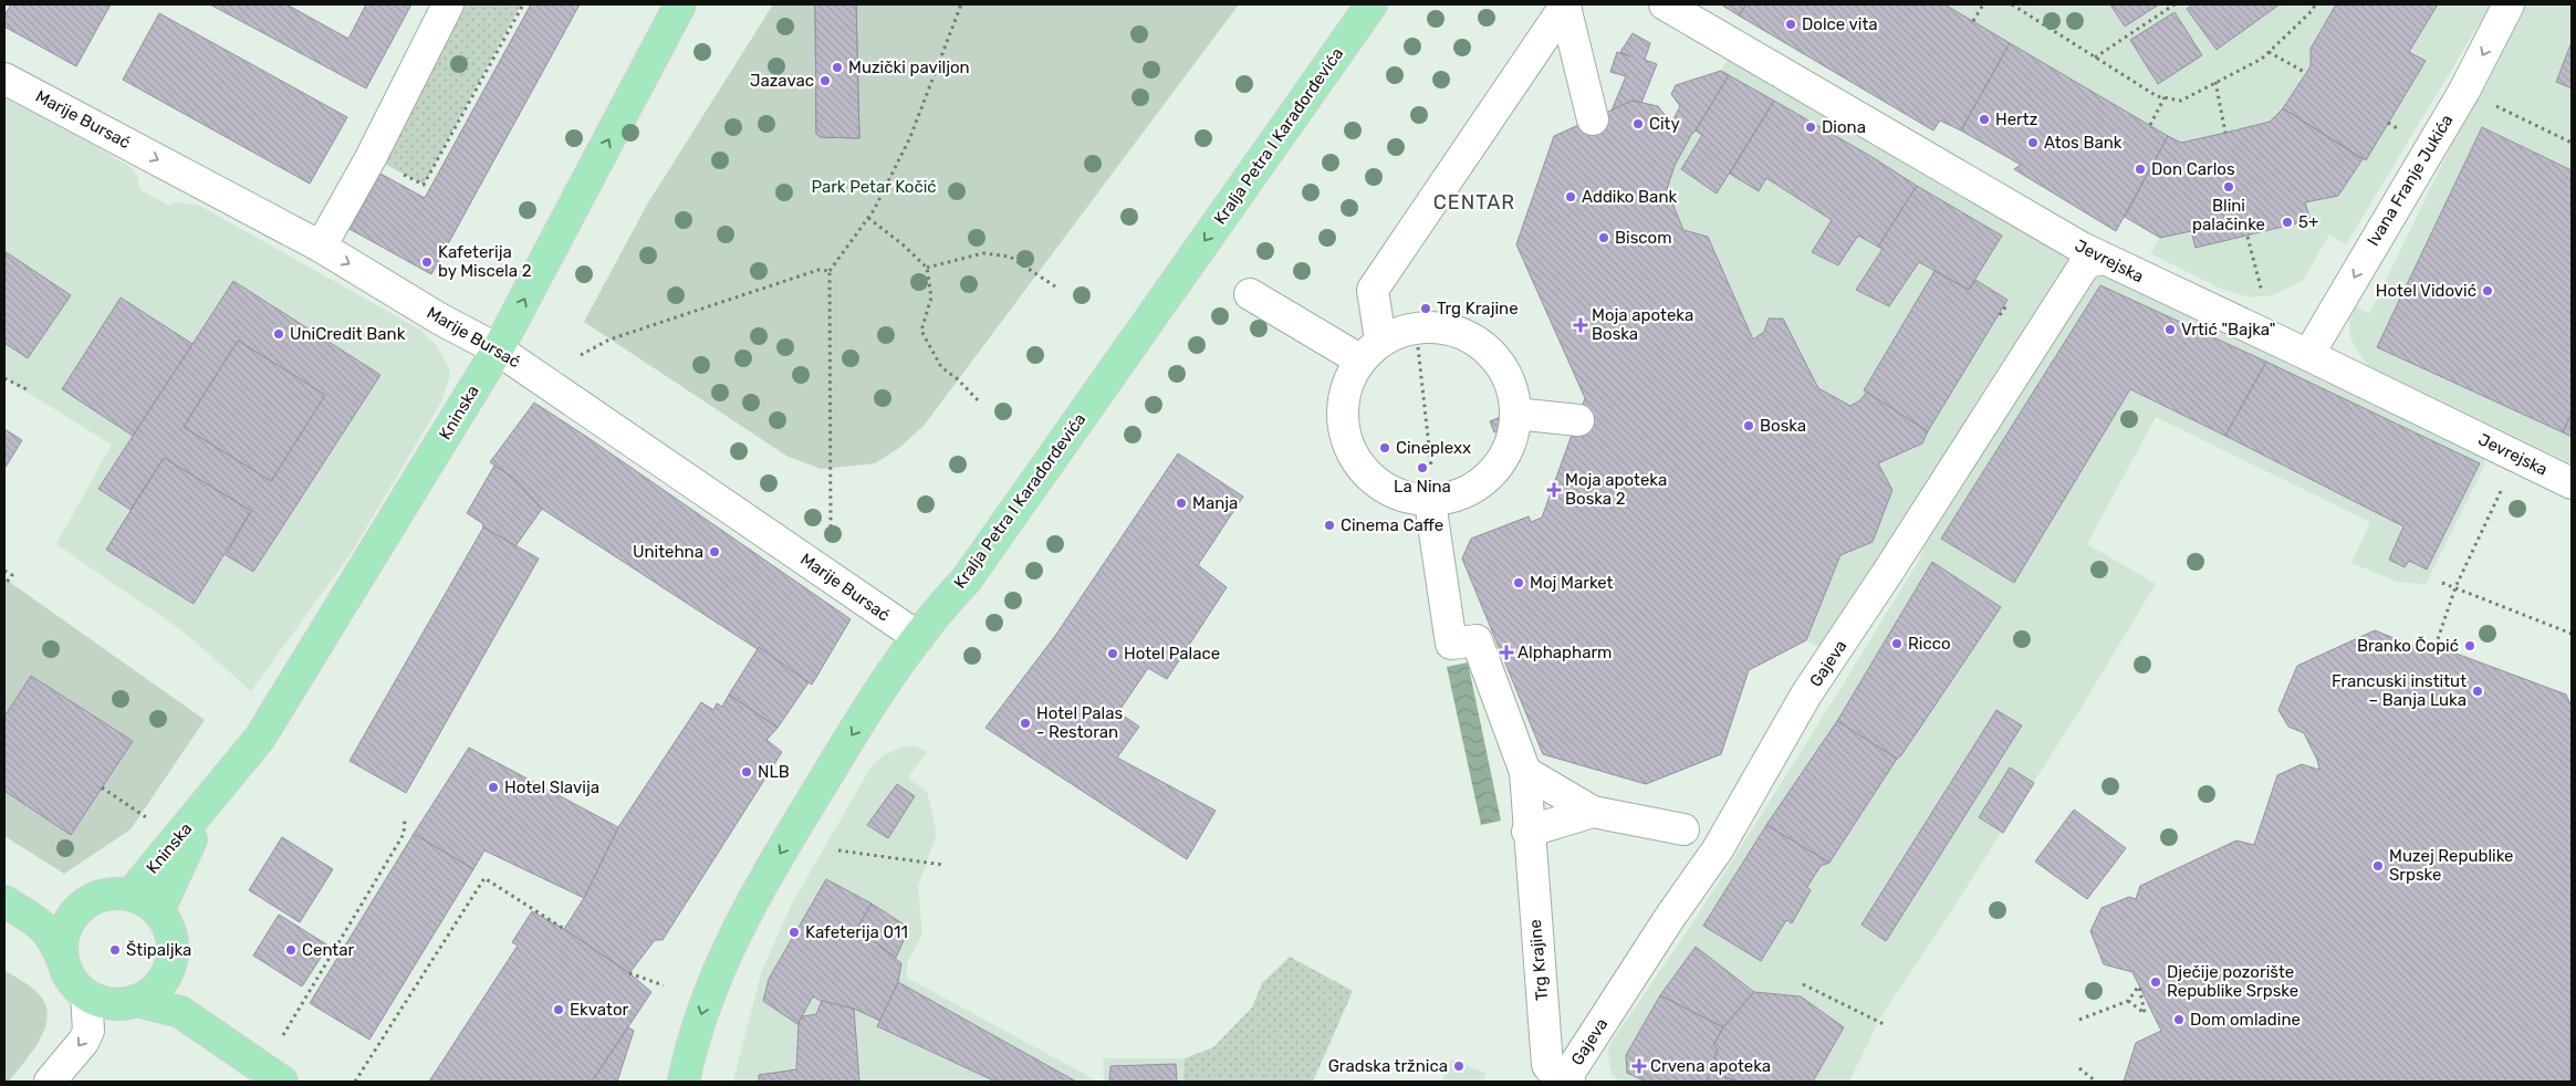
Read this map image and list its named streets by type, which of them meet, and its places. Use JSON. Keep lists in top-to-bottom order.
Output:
{
  "streets": {
    "main road": ["Kralja Petra I Karađorđevića", "Kninska"],
    "street": [
      "Marije Bursać",
      "Ivana Franje Jukića",
      "Jevrejska",
      "Gajeva",
      "Trg Krajine"
    ]
  },
  "crossings": [
    ["Marije Bursać", "Kralja Petra I Karađorđevića"],
    ["Marije Bursać", "Kninska"],
    ["Ivana Franje Jukića", "Jevrejska"],
    ["Jevrejska", "Gajeva"],
    ["Gajeva", "Trg Krajine"]
  ],
  "one_way": ["Marije Bursać", "Kralja Petra I Karađorđevića", "Ivana Franje Jukića"],
  "districts": ["CENTAR"],
  "parks": ["Park Petar Kočić"],
  "places": {
    "other": [
      "Dolce vita",
      "Muzički paviljon",
      "Jazavac",
      "Hertz",
      "City",
      "Diona",
      "Atos Bank",
      "Don Carlos",
      "Blini palačinke",
      "Addiko Bank",
      "5+",
      "Biscom",
      "Kafeterija by Miscela 2",
      "Hotel Vidović",
      "Trg Krajine",
      "Vrtić \"Bajka\"",
      "UniCredit Bank",
      "Boska",
      "Cineplexx",
      "La Nina",
      "Manja",
      "Cinema Caffe",
      "Unitehna",
      "Moj Market",
      "Ricco",
      "Branko Čopić",
      "Hotel Palace",
      "Francuski institut – Banja Luka",
      "Hotel Palas - Restoran",
      "NLB",
      "Hotel Slavija",
      "Muzej Republike Srpske",
      "Kafeterija 011",
      "Štipaljka",
      "Centar",
      "Dječije pozorište Republike Srpske",
      "Ekvator",
      "Dom omladine",
      "Gradska tržnica"
    ],
    "health": [
      "Moja apoteka Boska",
      "Moja apoteka Boska 2",
      "Alphapharm",
      "Crvena apoteka"
    ]
  }
}
